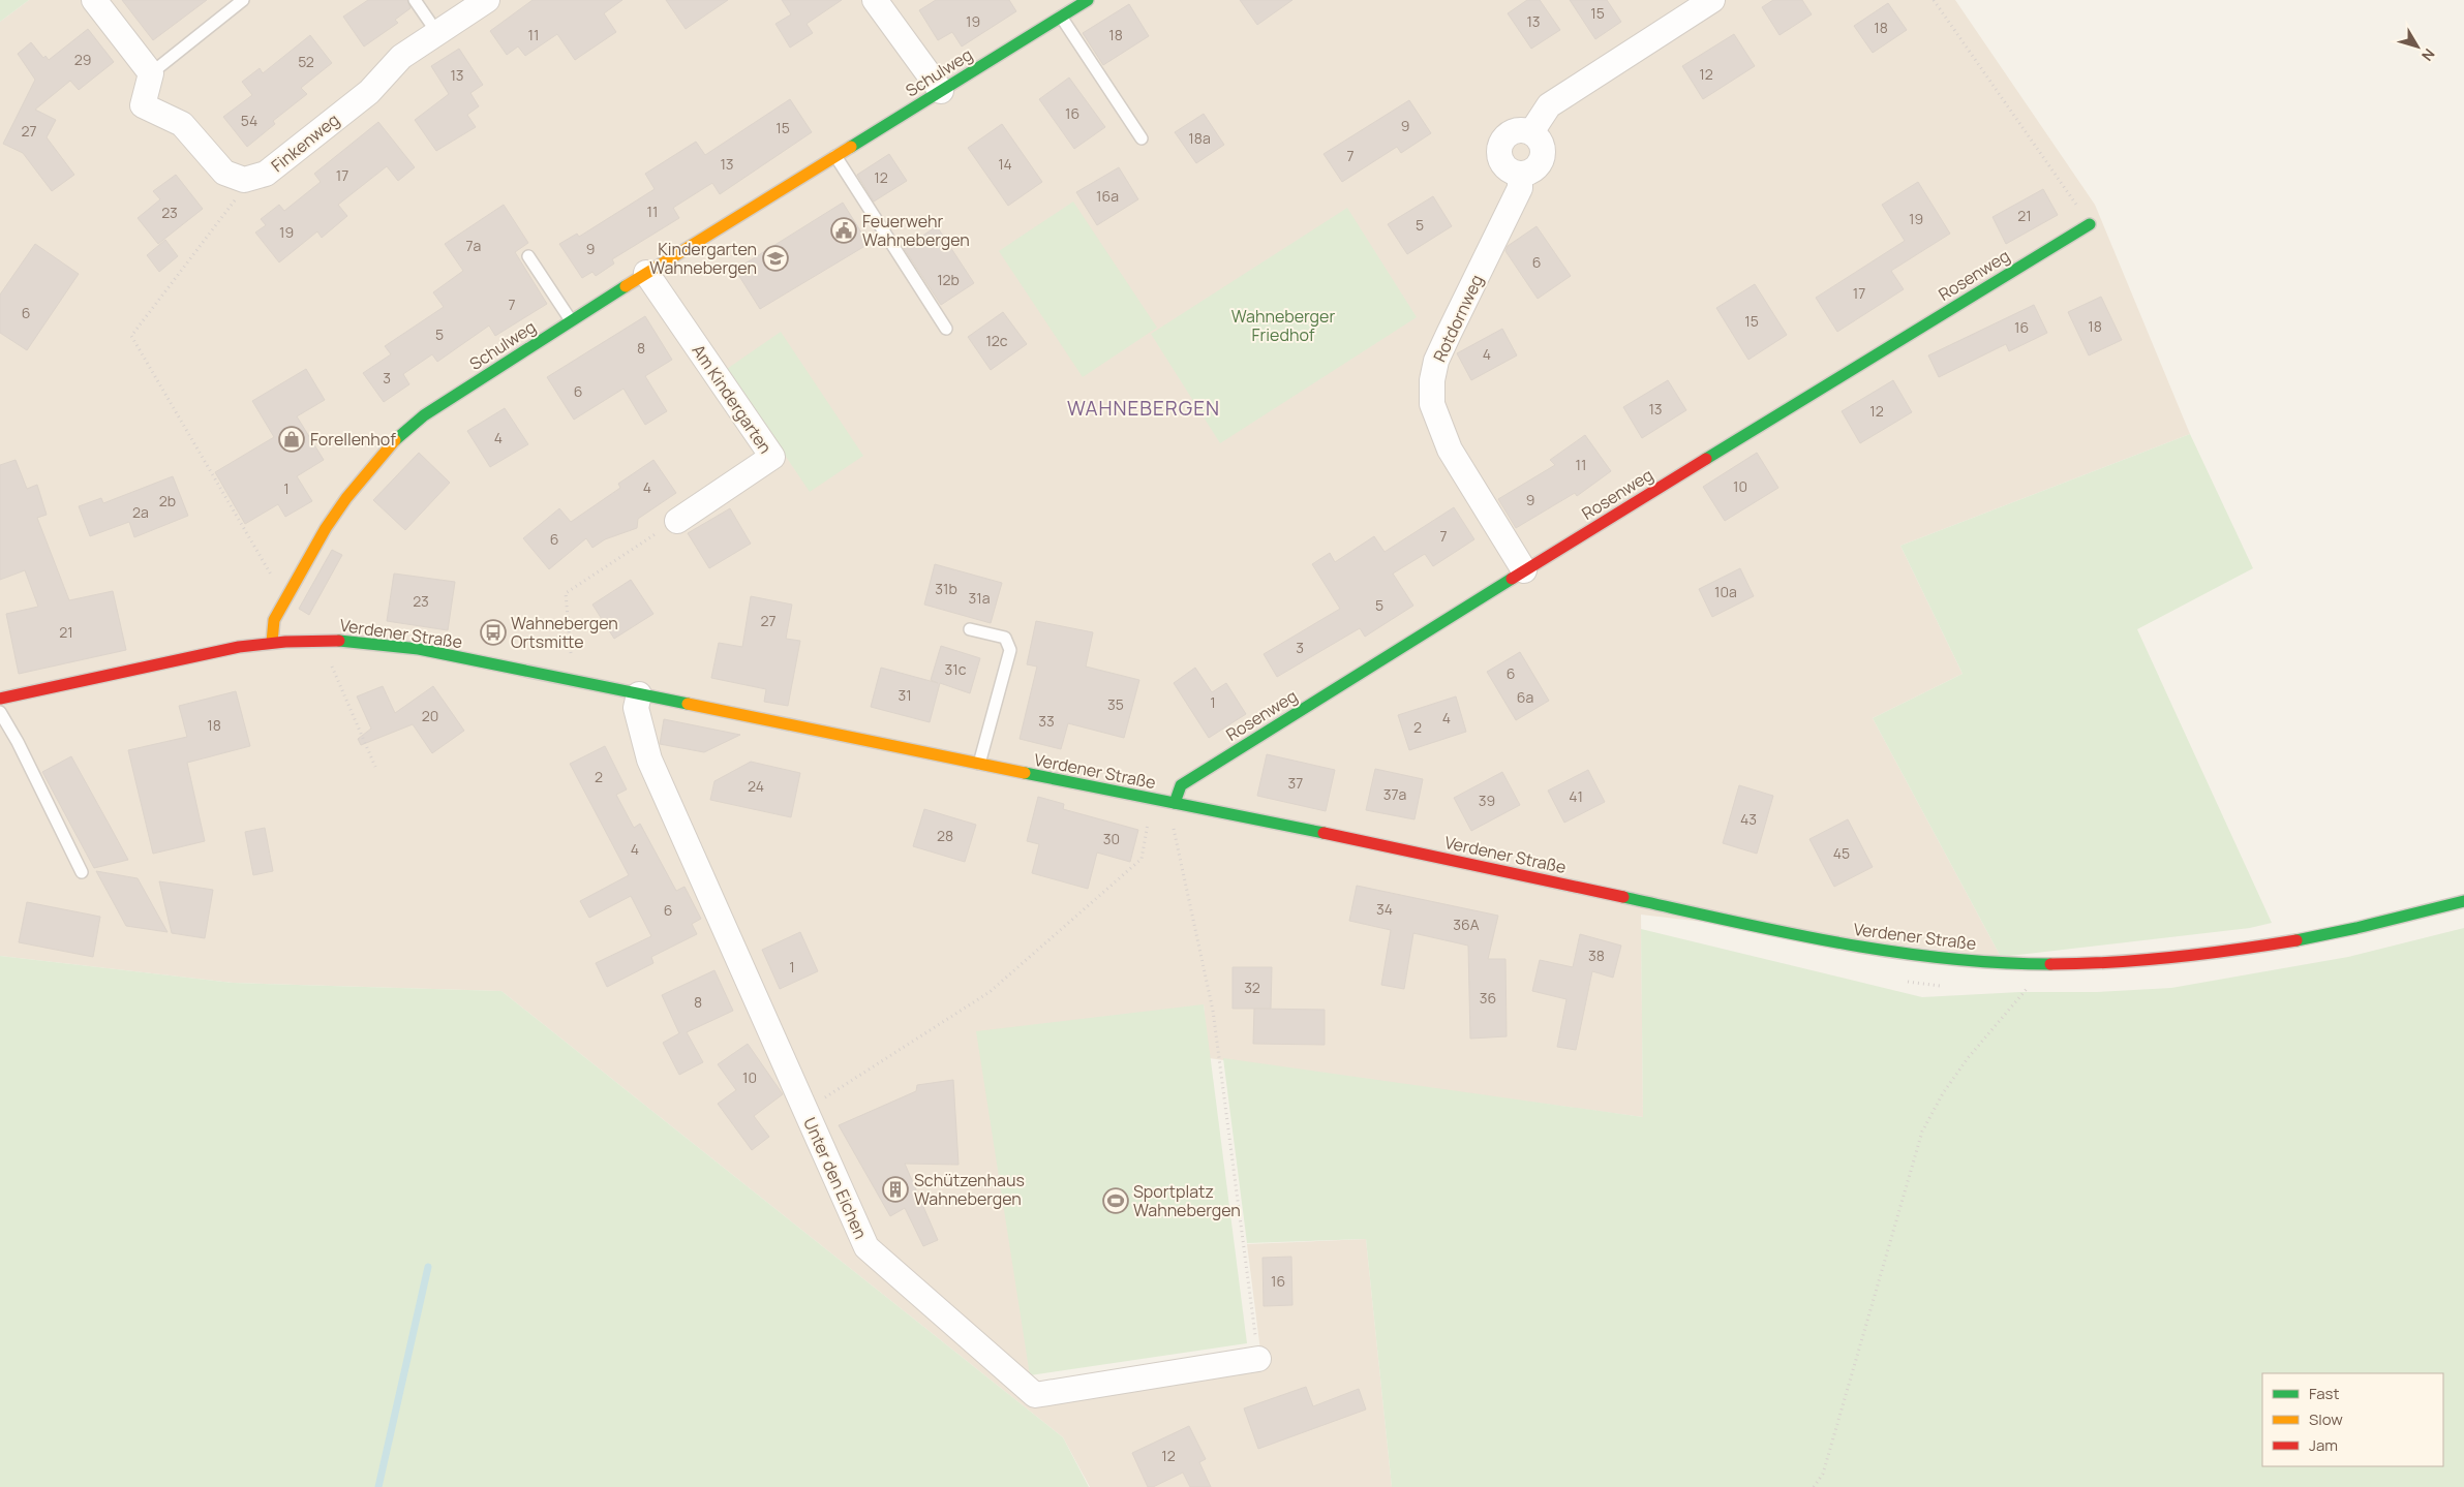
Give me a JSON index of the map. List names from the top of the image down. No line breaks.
{"streets":{"street":["Schulweg","Finkenweg","Rosenweg","Rotdornweg","Am Kindergarten","Verdener Straße","Unter den Eichen"]},"crossings":[["Schulweg","Am Kindergarten"],["Schulweg","Verdener Straße"],["Rosenweg","Rotdornweg"],["Rosenweg","Verdener Straße"],["Verdener Straße","Unter den Eichen"]],"districts":["WAHNEBERGEN"],"parks":["Wahneberger Friedhof"],"places":{"public building":["Feuerwehr Wahnebergen"],"school or university":["Kindergarten Wahnebergen"],"shop":["Forellenhof"],"bus stop":["Wahnebergen Ortsmitte"],"building":["Schützenhaus Wahnebergen"],"sports":["Sportplatz Wahnebergen"]},"house_numbers":["15","19","13","18","11","18","29","52","12","13","16","54","9","15","27","18a","7","13","14","17","12","16a","11","23","21","19","5","19","7a","9","6","12b","17","7","6","15","18","16","5","12c","8","4","3","6","13","12","4","11","10","4","1","9","2b","2a","7","6","31b","10a","31a","23","5","27","21","3","31c","6","31","6a","1","35","20","4","33","18","2","2","37","24","37a","41","39","43","28","30","4","45","34","6","36A","38","1","32","36","8","10","16","12"],"legend":["Fast","Slow","Jam"],"north":"bottom right"}
